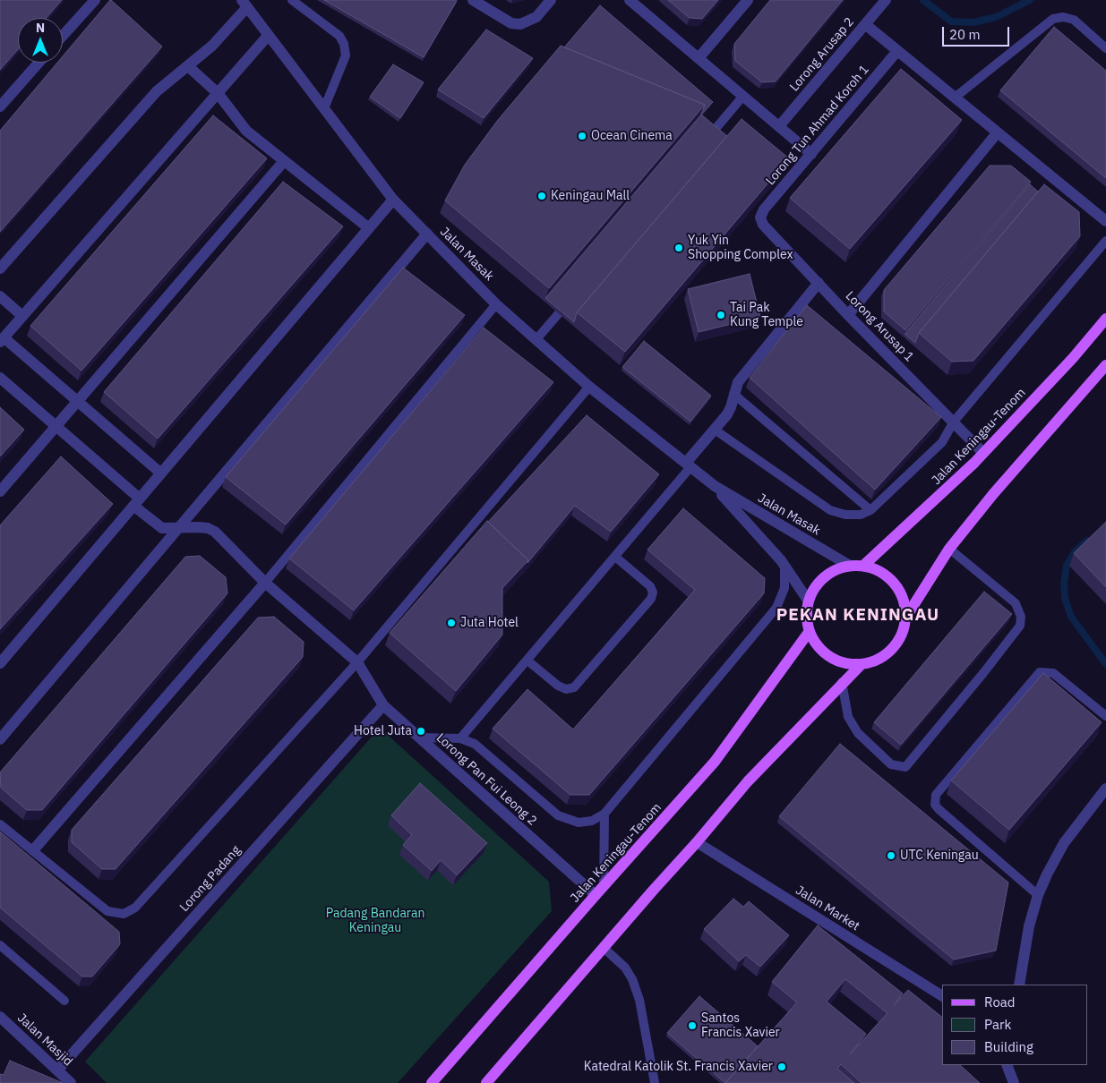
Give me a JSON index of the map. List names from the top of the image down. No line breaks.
{"streets":{"main road":["Jalan Keningau-Tenom"],"street":["Lorong Arusap 2","Lorong Tun Ahmad Koroh 1","Jalan Masak","Lorong Arusap 1","Lorong Pan Fui Leong 2","Lorong Padang","Jalan Market","Jalan Masjid"]},"crossings":[["Lorong Tun Ahmad Koroh 1","Lorong Arusap 1"],["Jalan Masak","Jalan Keningau-Tenom"],["Jalan Masak","Lorong Pan Fui Leong 2"],["Lorong Arusap 1","Jalan Keningau-Tenom"],["Jalan Keningau-Tenom","Lorong Pan Fui Leong 2"],["Lorong Padang","Jalan Masjid"]],"districts":["PEKAN KENINGAU"],"parks":["Padang Bandaran Keningau"],"places":["Ocean Cinema","Keningau Mall","Yuk Yin Shopping Complex","Tai Pak Kung Temple","Juta Hotel","Hotel Juta","UTC Keningau","Santos Francis Xavier","Katedral Katolik St. Francis Xavier"],"legend":["Road","Park","Building"],"scale_bar":"20 m","north":"top"}
